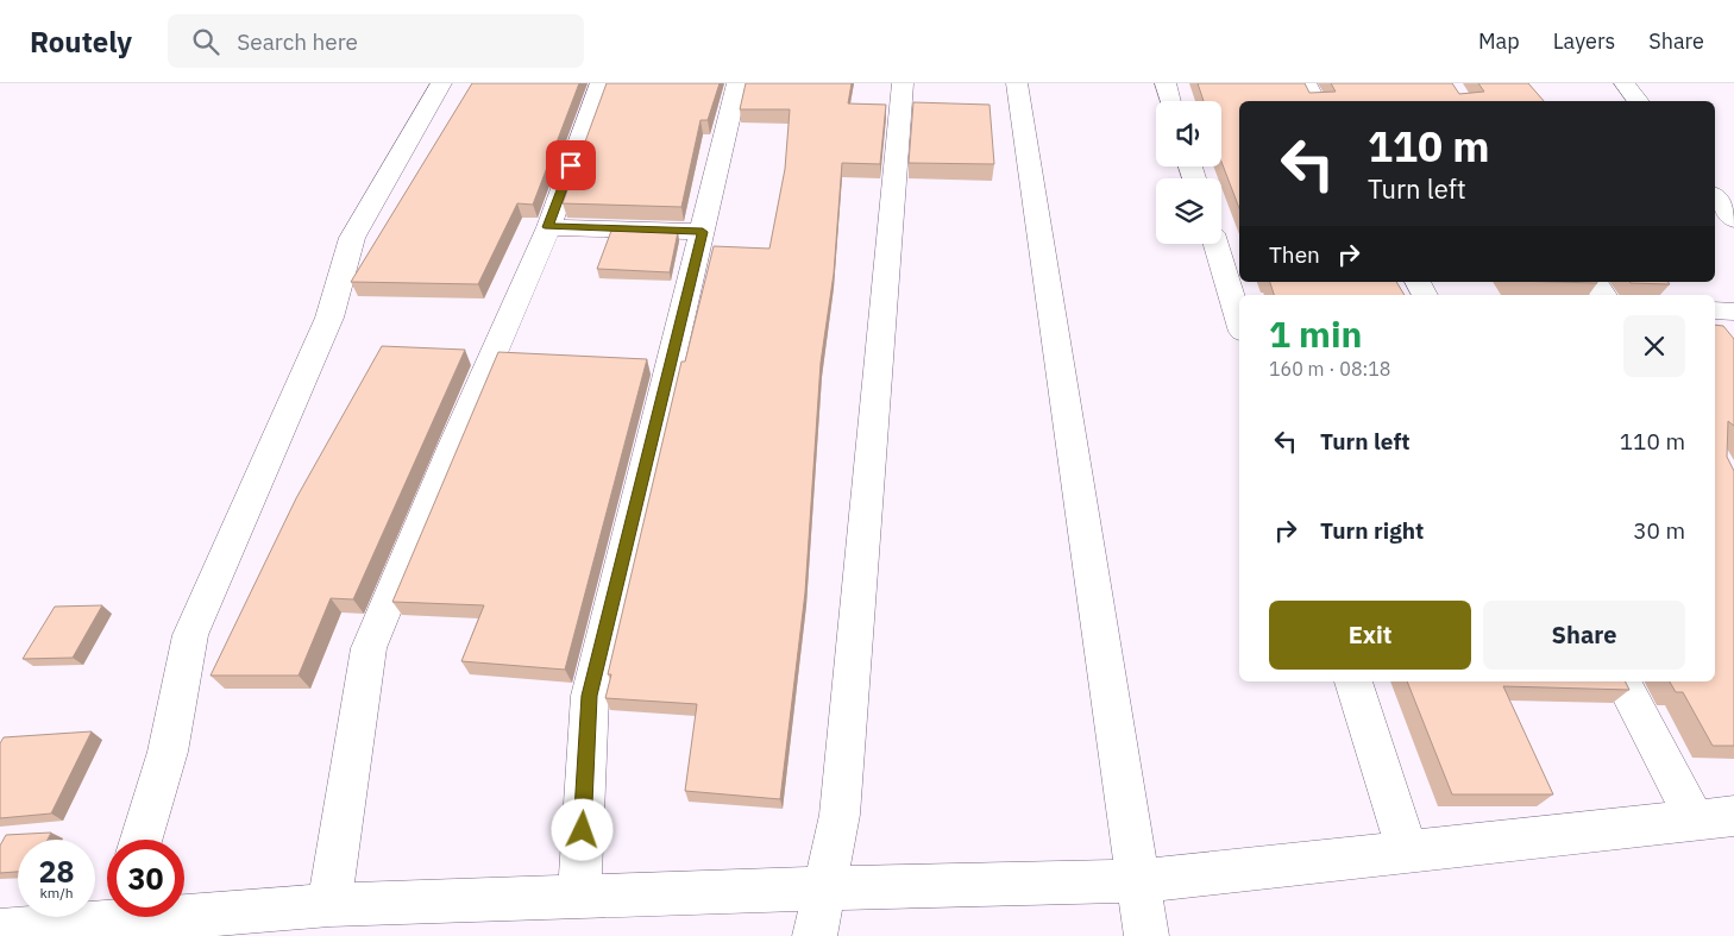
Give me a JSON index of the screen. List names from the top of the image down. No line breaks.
{"page":{"header":"Routely","search":"Search here","nav":["Map","Layers","Share"],"turn":["110 m","Turn left"],"then":"Then","heading":["1 min","160 m · 08:18"],"list":[{"name":"Turn left","value":"110 m"},{"name":"Turn right","value":"30 m"}],"buttons":["Exit","Share"],"speed":"28 km/h","limit":"30"}}
